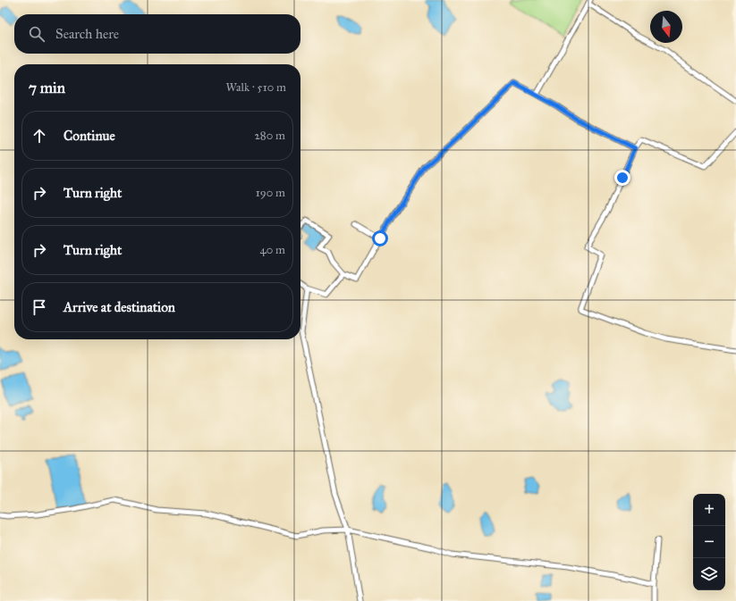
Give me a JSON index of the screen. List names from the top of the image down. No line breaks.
{"north":"bottom","page":{"search":"Search here","heading":["7 min","Walk · 510 m"],"list":[["Continue","280 m"],["Turn right","190 m"],["Turn right","40 m"],"Arrive at destination"],"map_buttons":["+","−"]}}
